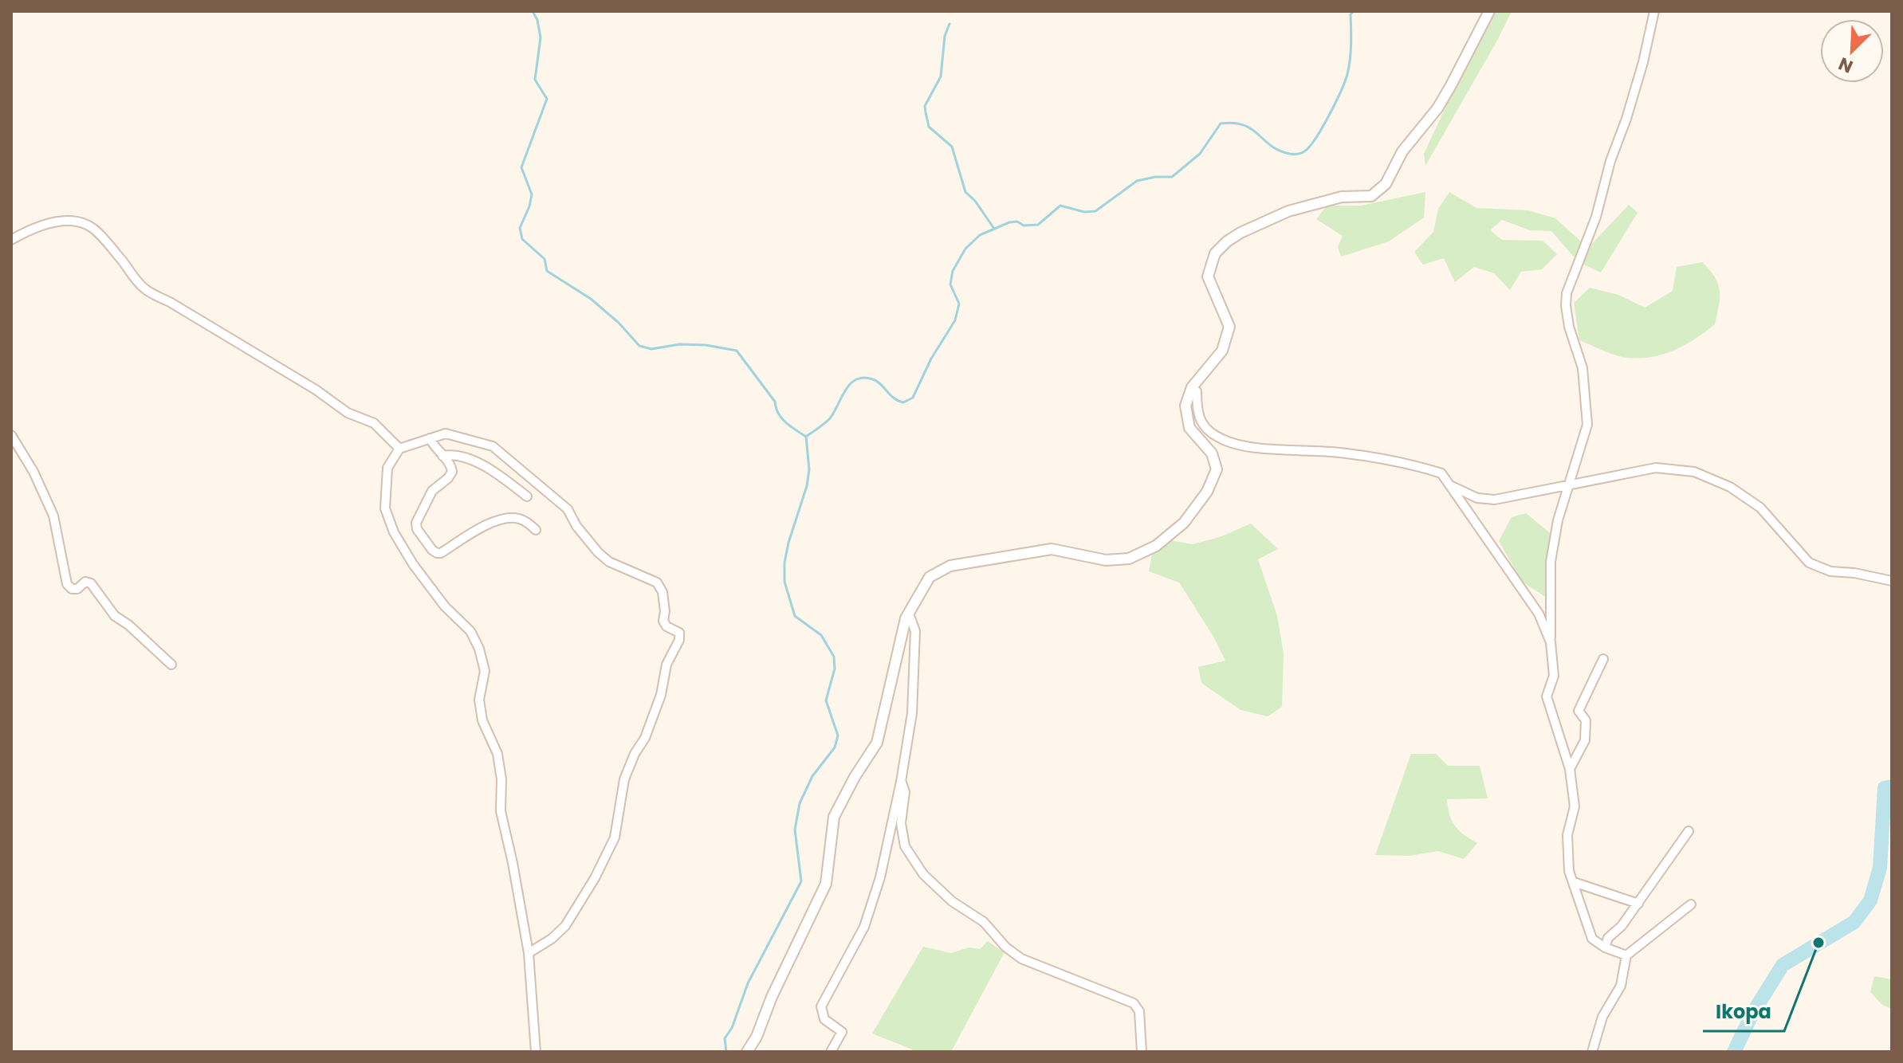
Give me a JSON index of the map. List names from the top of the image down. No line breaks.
{"places":["Ikopa"],"north":"bottom left"}
